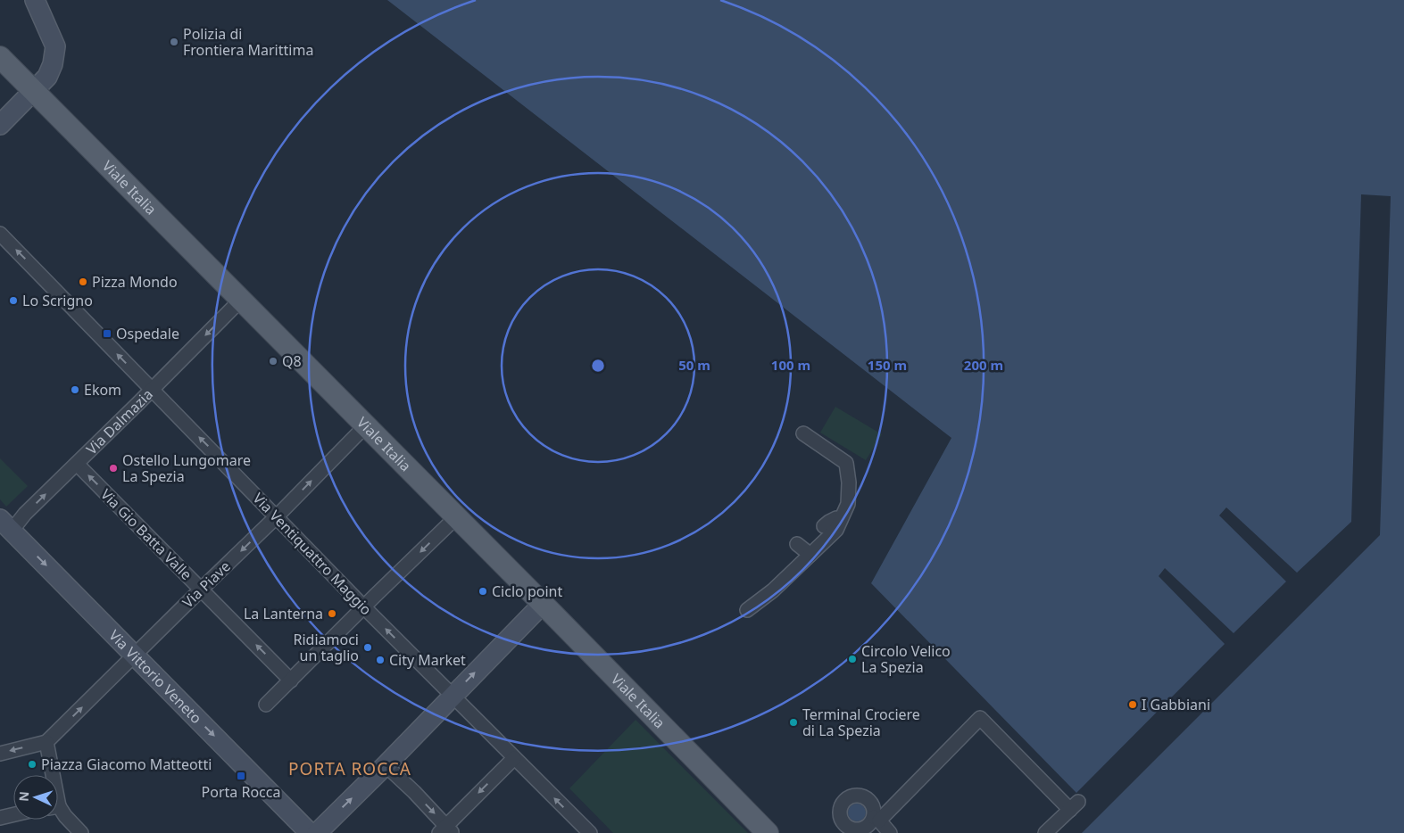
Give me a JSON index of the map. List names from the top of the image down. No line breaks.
{"streets":{"main road":["Viale Italia"],"street":["Via Dalmazia","Via Gio Batta Valle","Via Ventiquattro Maggio","Via Piave","Via Vittorio Veneto"]},"crossings":[["Viale Italia","Via Dalmazia"],["Viale Italia","Via Piave"],["Via Dalmazia","Via Gio Batta Valle"],["Via Dalmazia","Via Ventiquattro Maggio"],["Via Dalmazia","Via Vittorio Veneto"],["Via Gio Batta Valle","Via Piave"],["Via Ventiquattro Maggio","Via Piave"],["Via Piave","Via Vittorio Veneto"]],"one_way":["Via Gio Batta Valle","Via Ventiquattro Maggio","Via Vittorio Veneto"],"districts":["PORTA ROCCA"],"places":{"other":["Polizia di Frontiera Marittima","Pizza Mondo","Lo Scrigno","Q8","Ekom","Ostello Lungomare La Spezia","Ciclo point","La Lanterna","Ridiamoci un taglio","Circolo Velico La Spezia","City Market","I Gabbiani","Terminal Crociere di La Spezia","Piazza Giacomo Matteotti"],"transit":["Ospedale","Porta Rocca"]},"north":"left","rings":["50 m","100 m","150 m","200 m"]}
